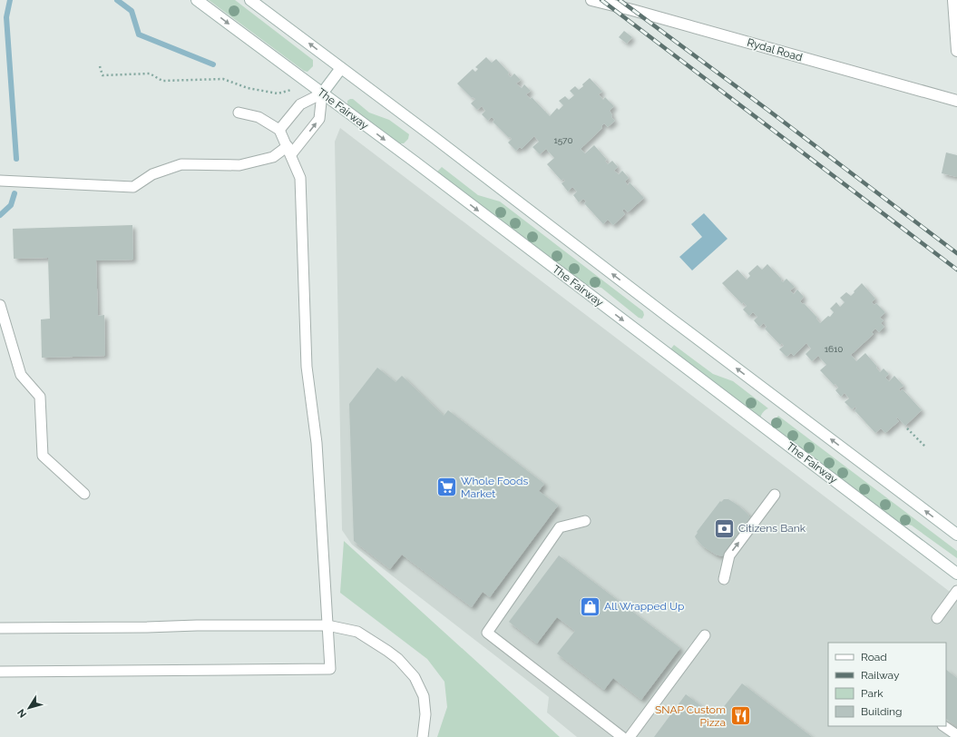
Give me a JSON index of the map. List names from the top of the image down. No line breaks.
{"streets":{"main road":["Rydal Road","The Fairway"]},"places":{"supermarket":["Whole Foods Market"],"bank":["Citizens Bank"],"shop":["All Wrapped Up"],"restaurant":["SNAP Custom Pizza"]},"house_numbers":["1570","1610"],"legend":["Road","Railway","Park","Building"],"north":"bottom left"}
